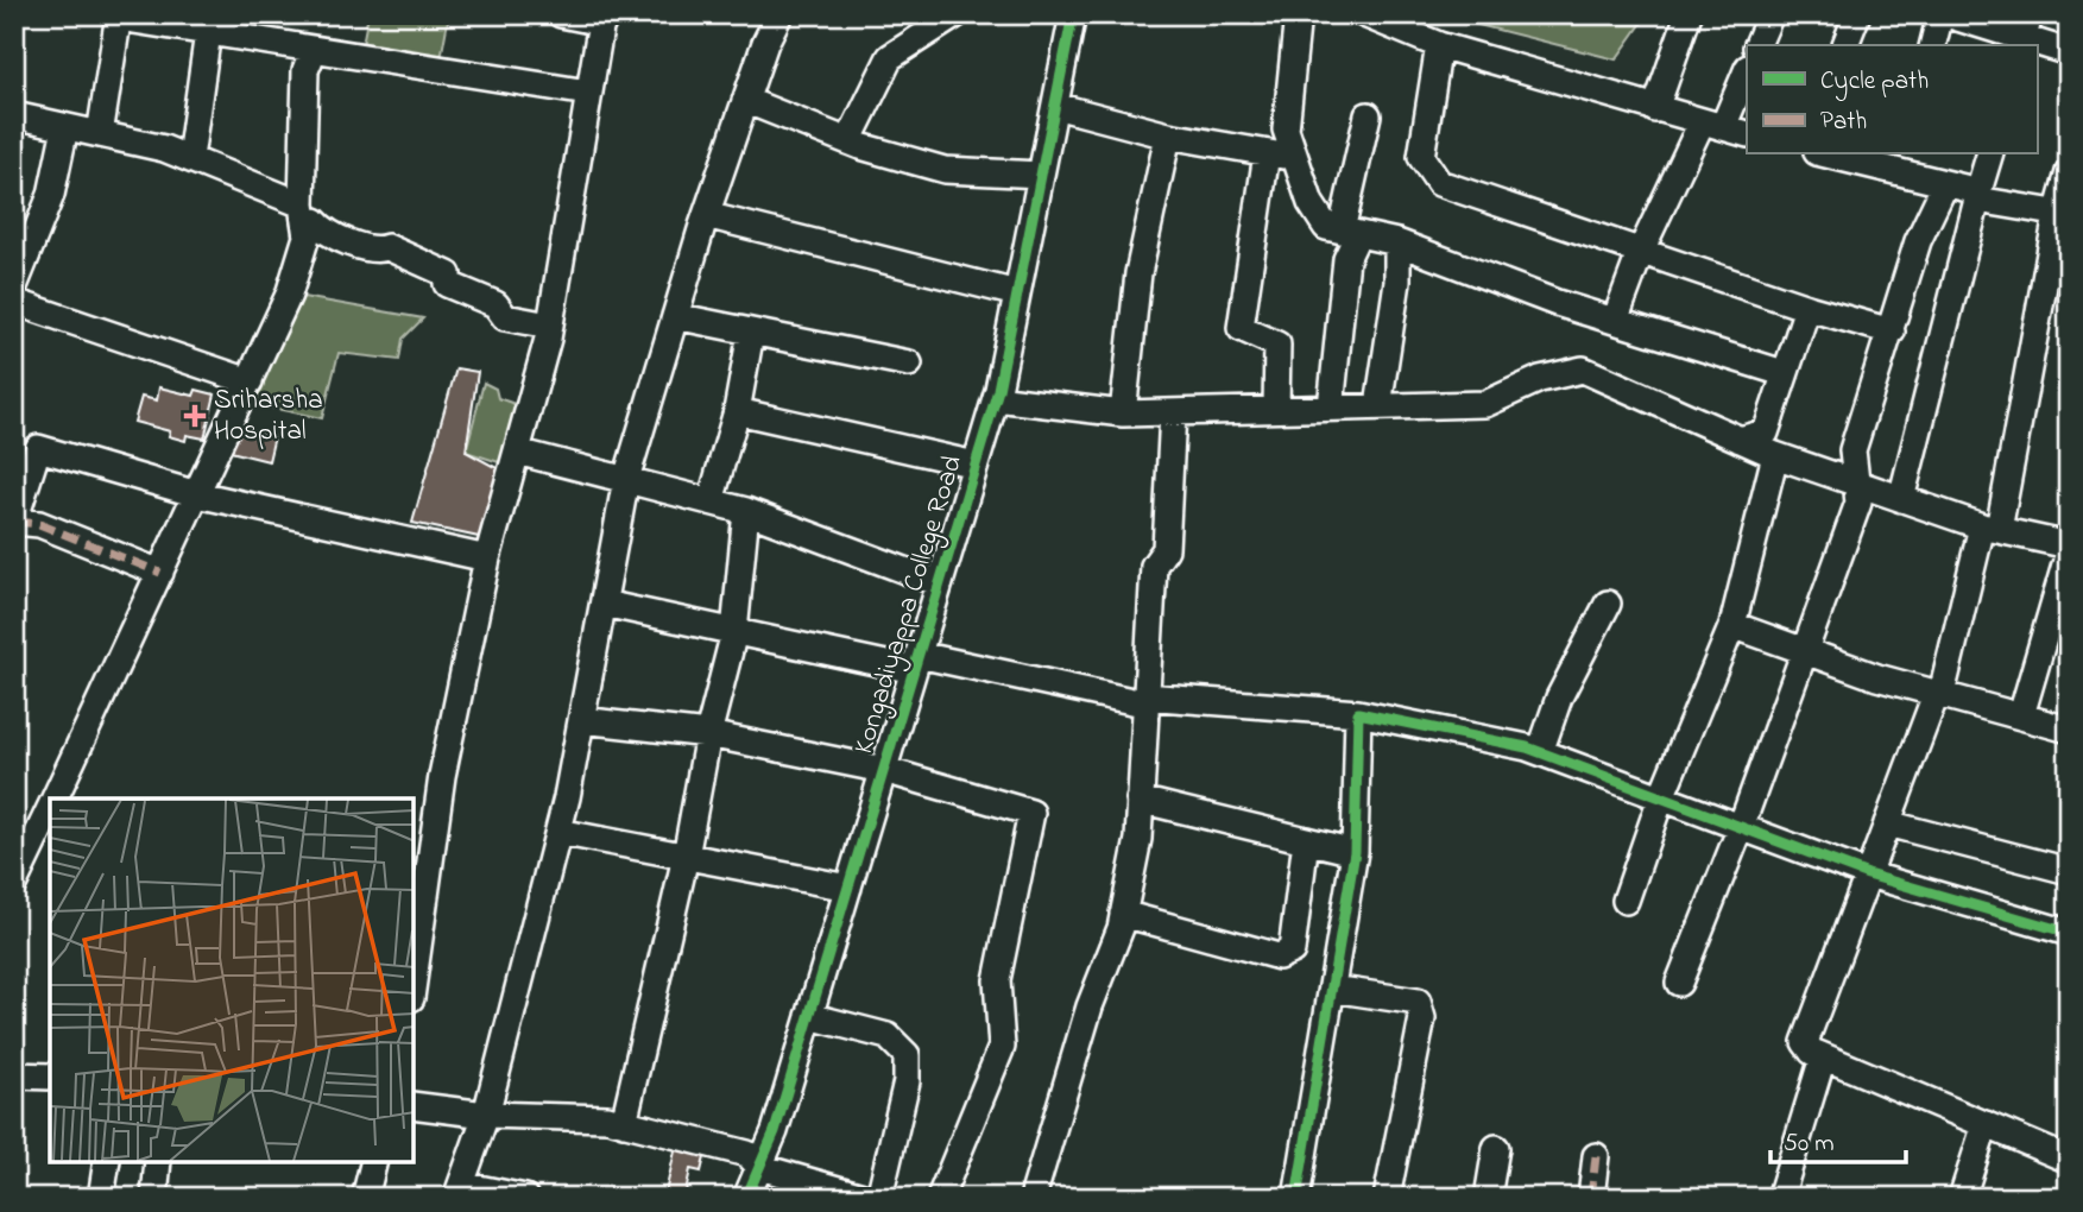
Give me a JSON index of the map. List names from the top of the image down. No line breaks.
{"streets":{"street":["Kongadiyappa College Road"]},"places":{"health":["Sriharsha Hospital"]},"legend":["Cycle path","Path"],"scale_bar":"50 m"}
